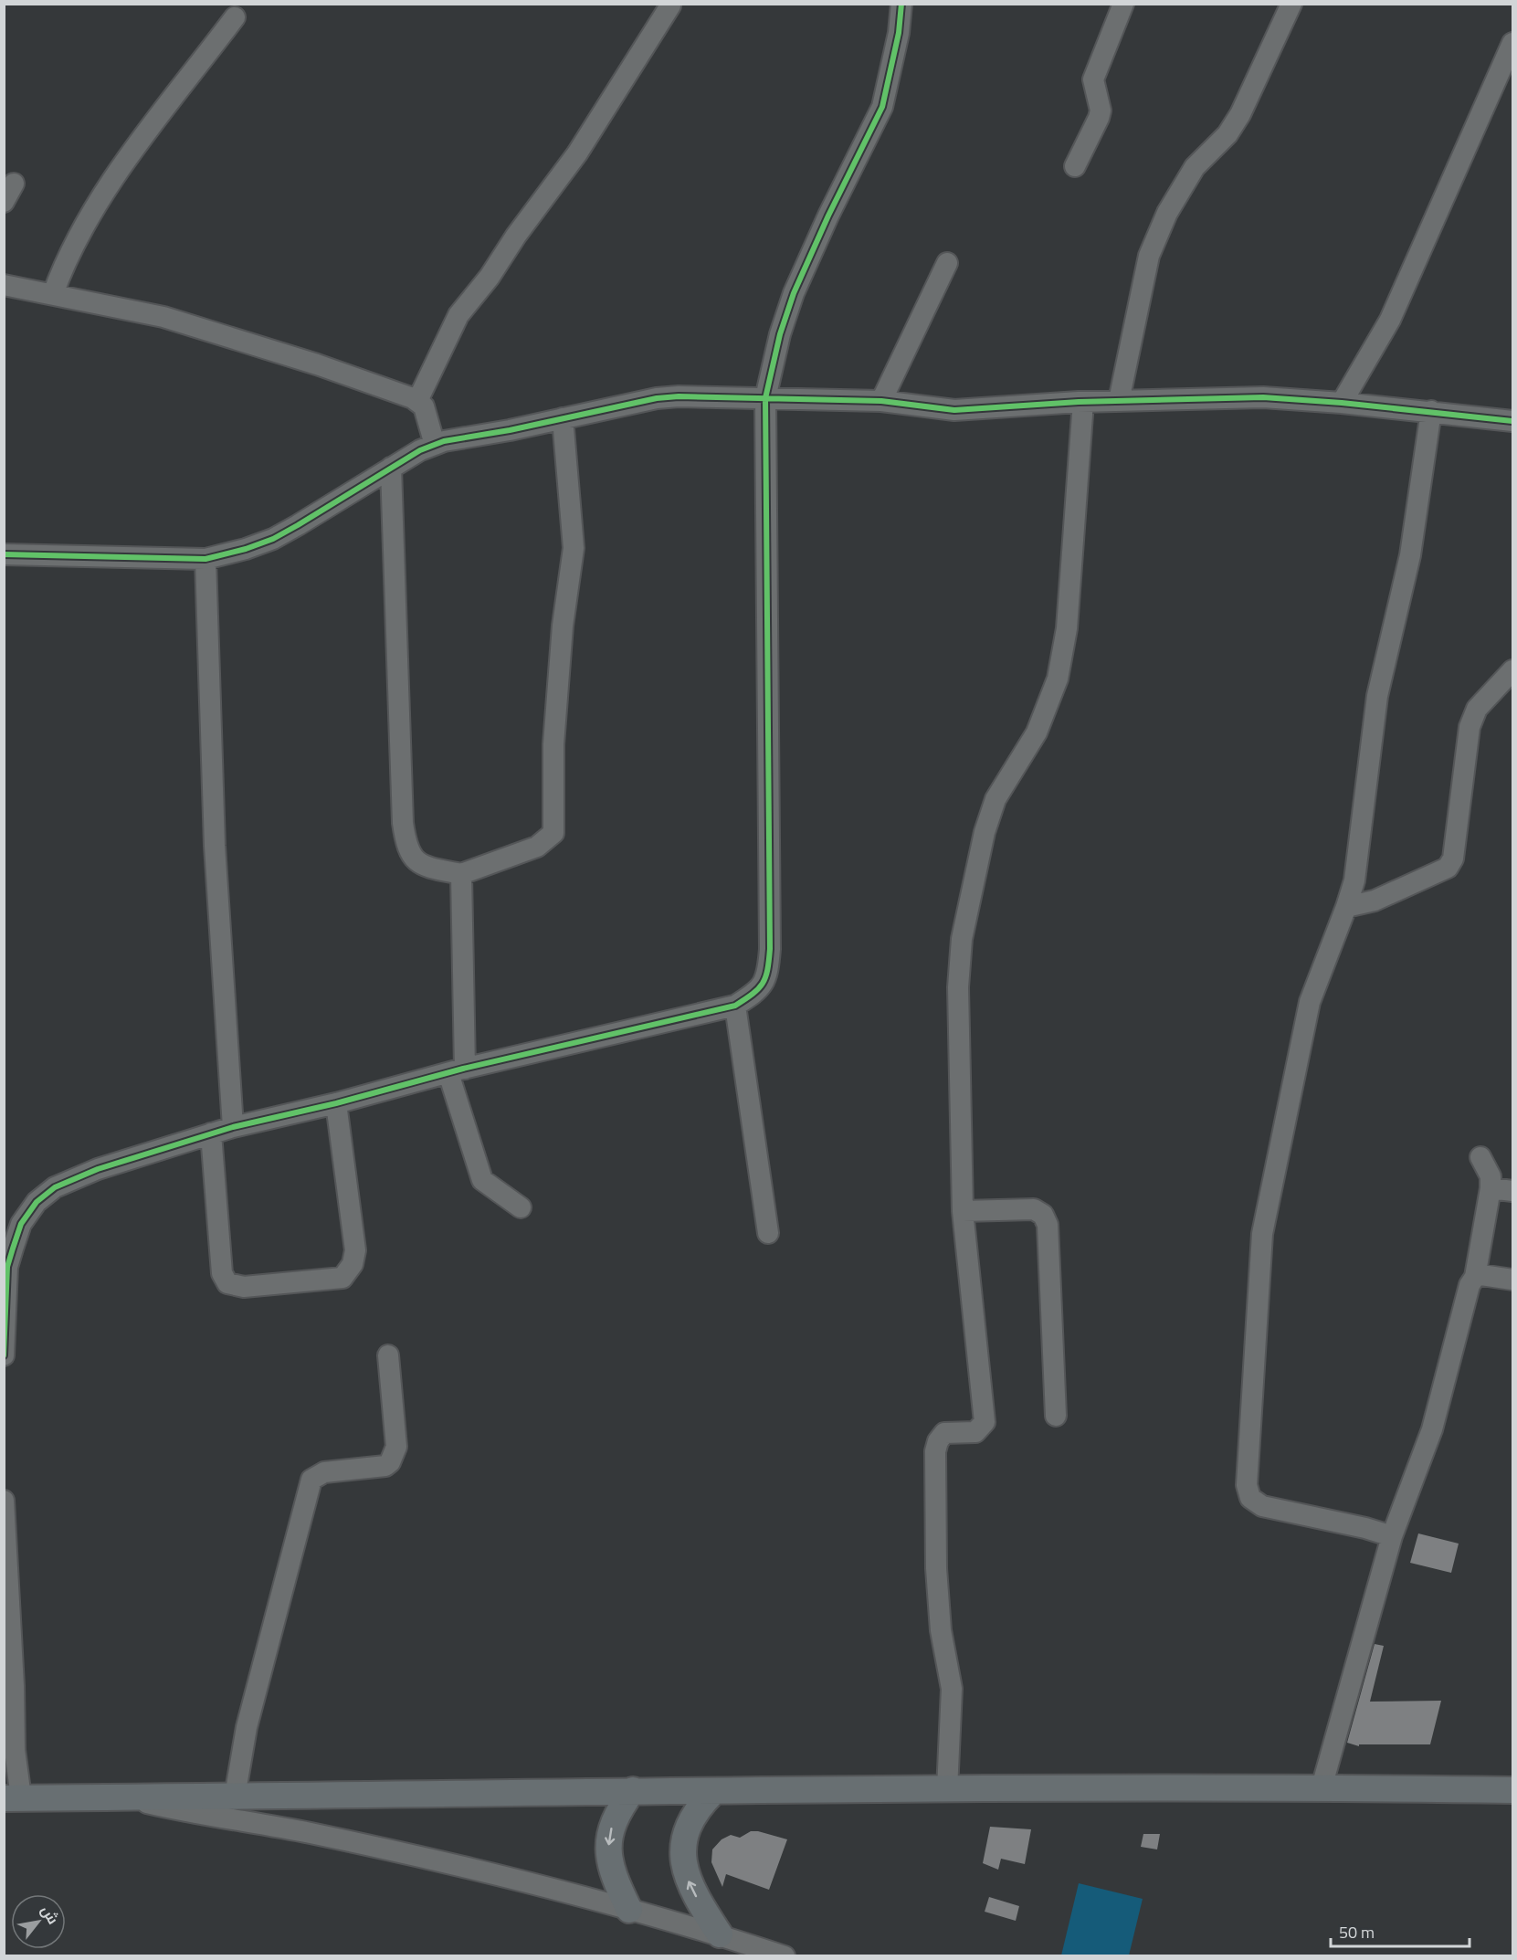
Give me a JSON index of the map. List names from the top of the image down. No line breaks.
{"scale_bar":"50 m","north":"top right"}
